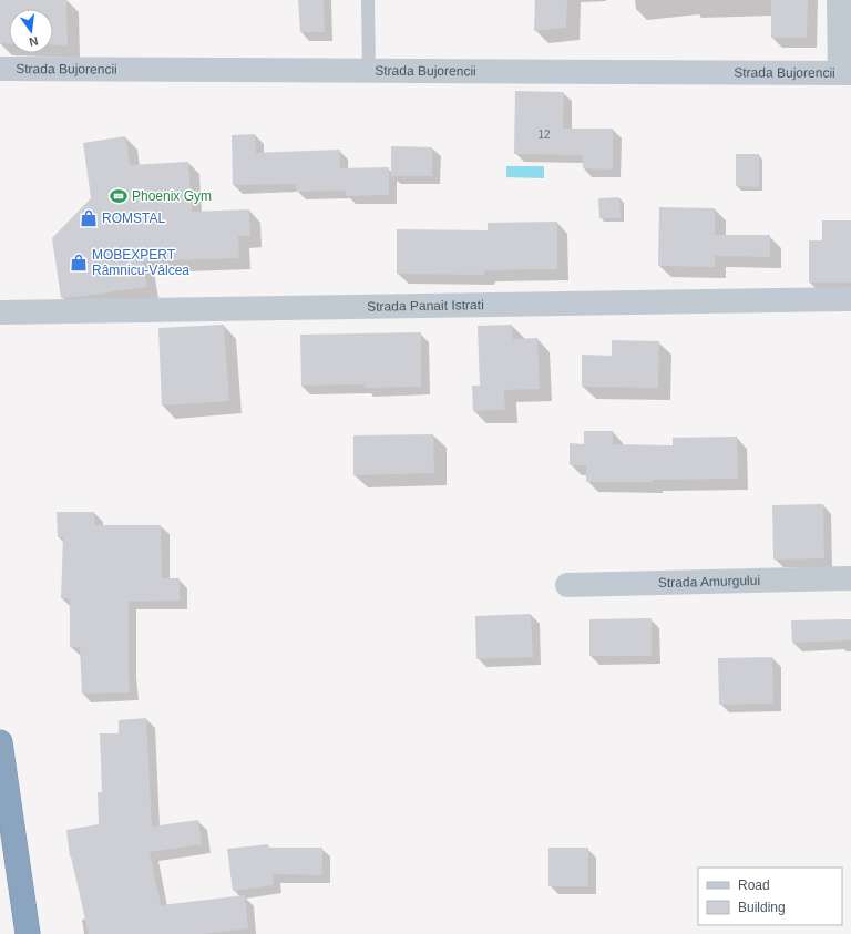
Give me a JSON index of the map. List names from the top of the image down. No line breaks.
{"streets":{"street":["Strada Bujorencii","Strada Panait Istrati","Strada Amurgului"]},"places":{"sports":["Phoenix Gym"],"shop":["ROMSTAL","MOBEXPERT Râmnicu-Vâlcea"]},"house_numbers":["12"],"legend":["Road","Building"],"north":"bottom"}
